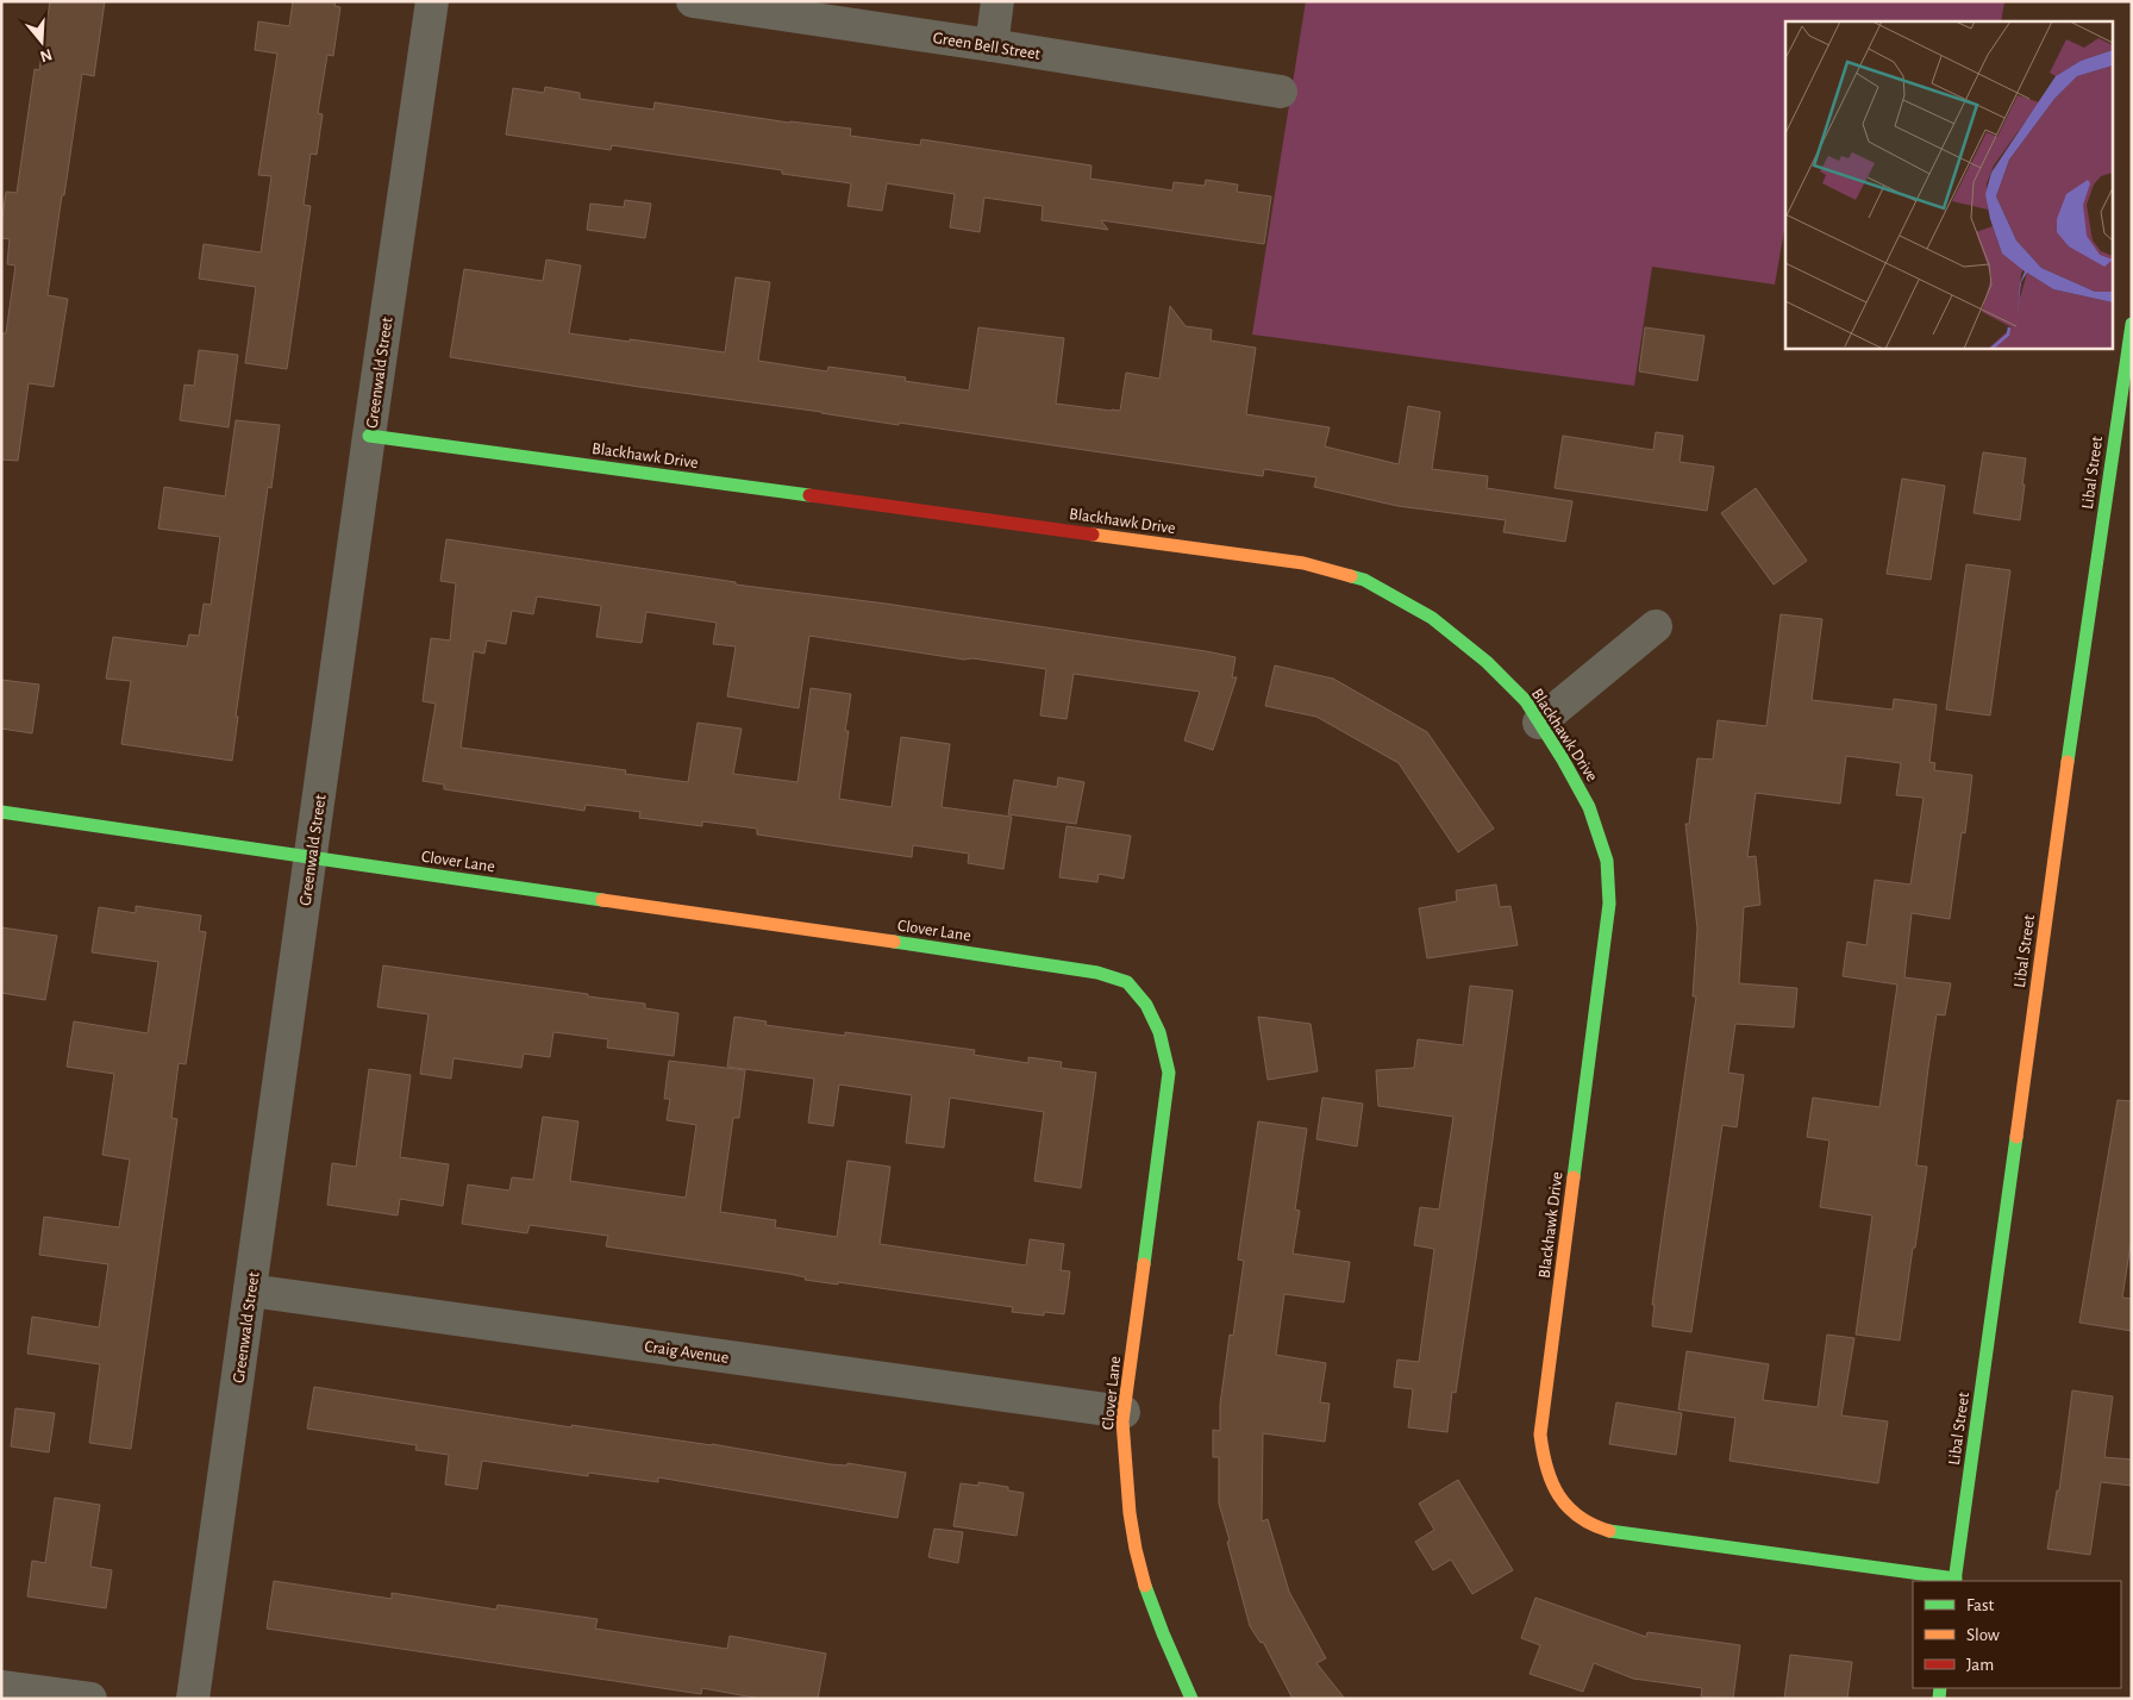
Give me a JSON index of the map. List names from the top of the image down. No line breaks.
{"streets":{"street":["Green Bell Street","Greenwald Street","Blackhawk Drive","Libal Street","Clover Lane","Craig Avenue"]},"crossings":[["Greenwald Street","Blackhawk Drive"],["Greenwald Street","Clover Lane"],["Greenwald Street","Craig Avenue"],["Blackhawk Drive","Libal Street"],["Clover Lane","Craig Avenue"]],"legend":["Fast","Slow","Jam"],"north":"bottom"}
